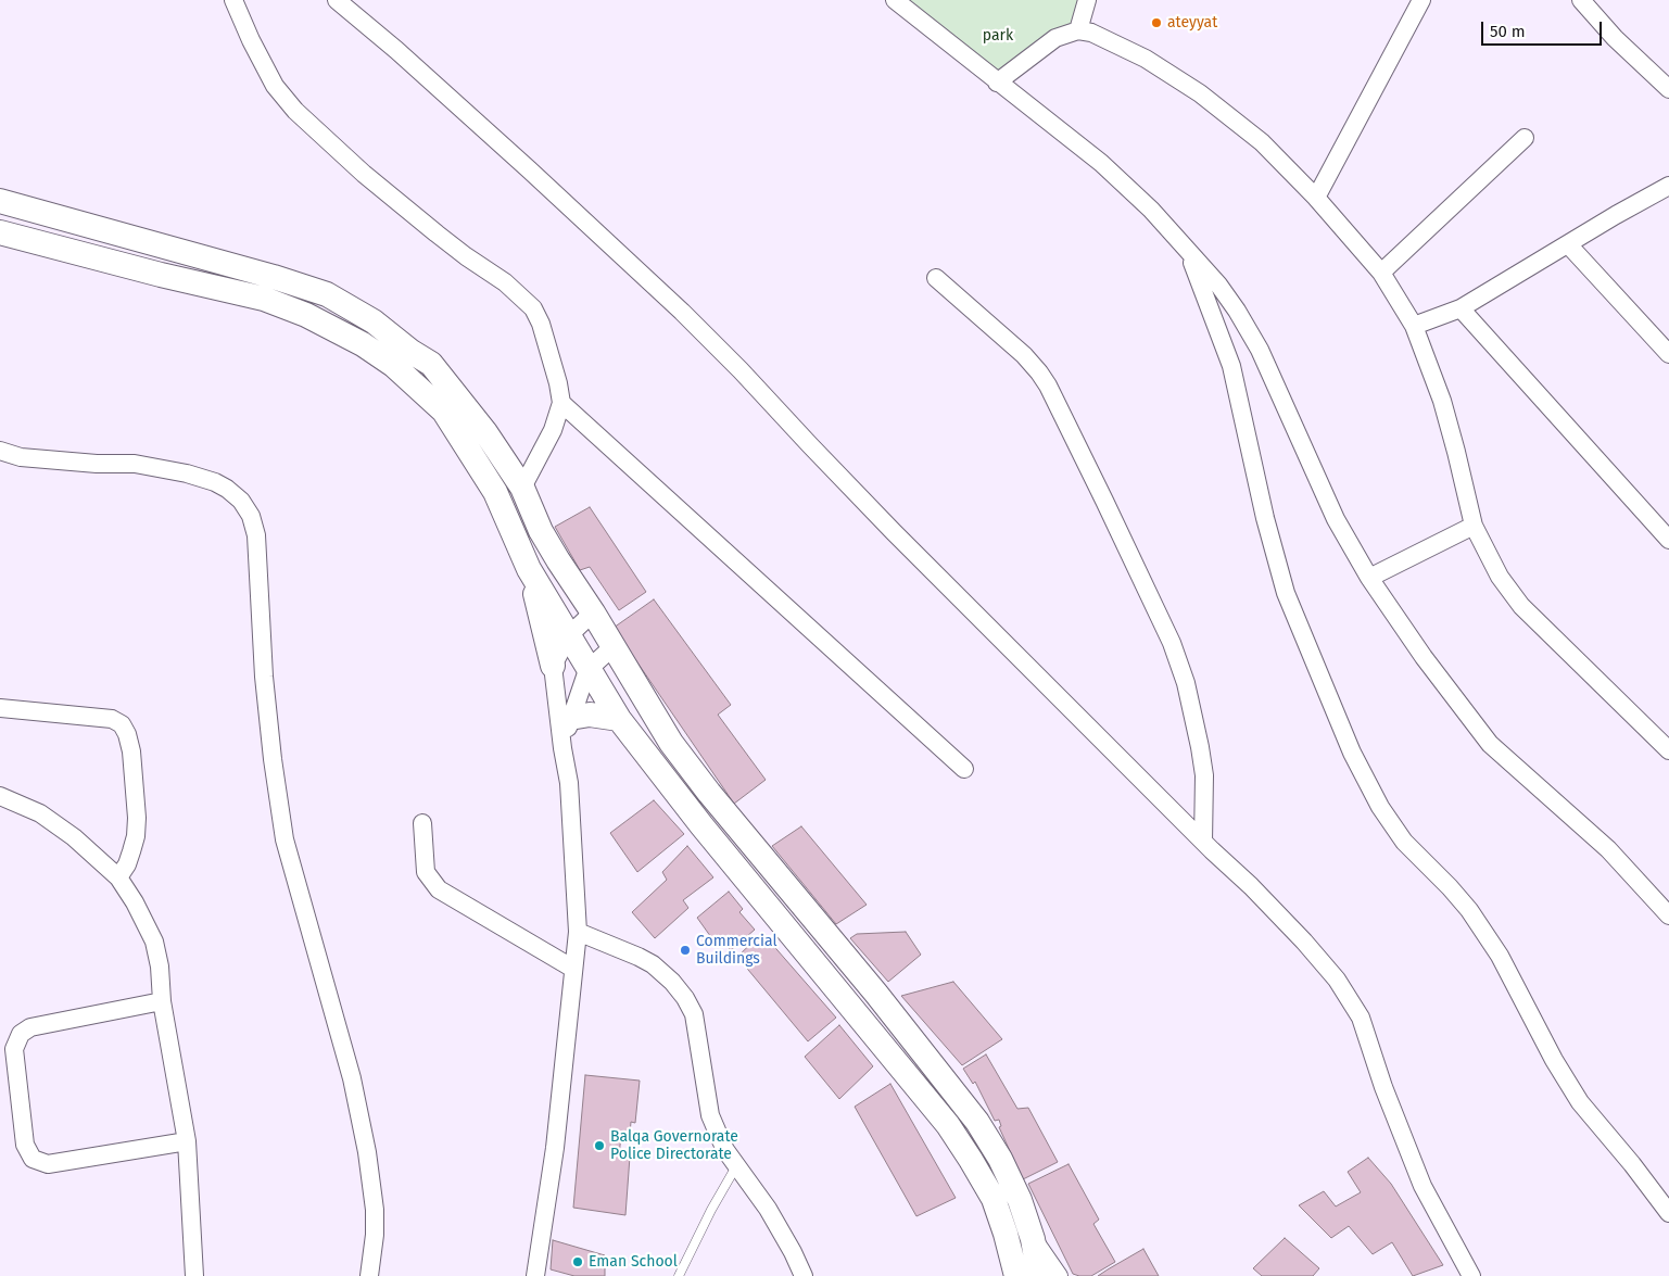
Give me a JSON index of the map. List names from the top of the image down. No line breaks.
{"parks":["park"],"places":["ateyyat","Commercial Buildings","Balqa Governorate Police Directorate","Eman School"],"scale_bar":"50 m"}
